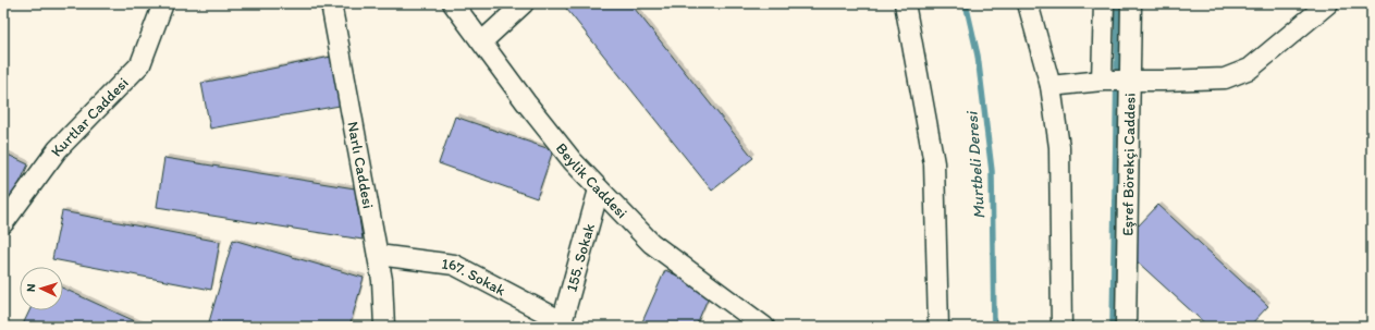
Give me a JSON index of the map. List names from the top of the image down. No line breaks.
{"streets":{"street":["Kurtlar Caddesi","Narlı Caddesi","Eşref Börekçi Caddesi","Beylik Caddesi","155. Sokak","167. Sokak"]},"crossings":[["Narlı Caddesi","167. Sokak"],["Beylik Caddesi","155. Sokak"],["155. Sokak","167. Sokak"]],"water":["Murtbeli Deresi"],"north":"left"}
